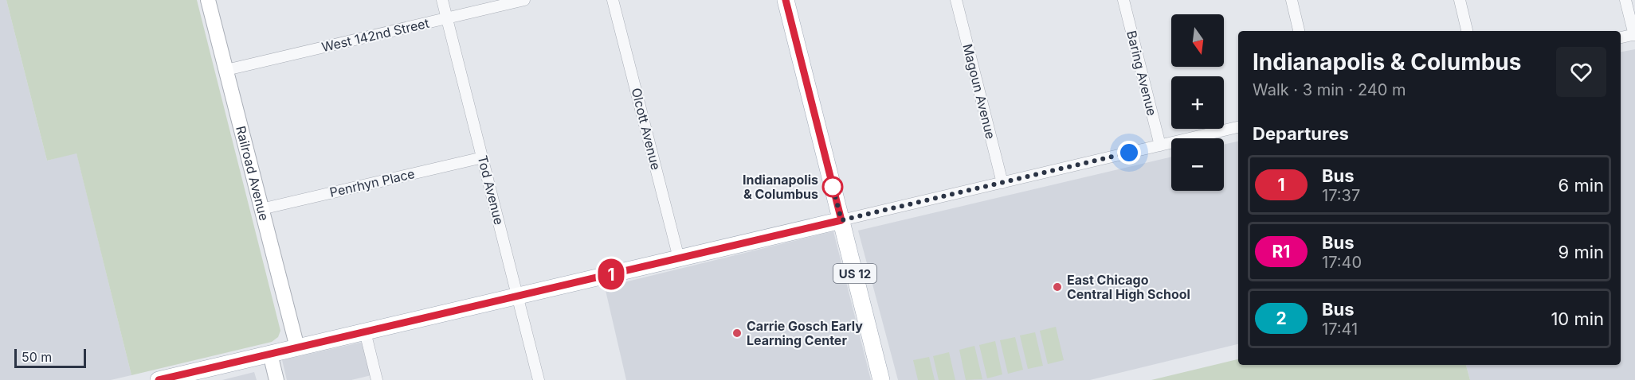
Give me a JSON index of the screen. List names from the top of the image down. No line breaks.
{"streets":{"main road":["US 12"],"street":["West 142nd Street","Baring Avenue","Magoun Avenue","Olcott Avenue","Railroad Avenue","Penrhyn Place","Tod Avenue"]},"crossings":[["West 142nd Street","Railroad Avenue"],["West 142nd Street","Tod Avenue"],["Railroad Avenue","Penrhyn Place"],["Penrhyn Place","Tod Avenue"]],"places":["Indianapolis & Columbus","East Chicago Central High School","Carrie Gosch Early Learning Center"],"lines":["bus line 1"],"scale_bar":"50 m","north":"bottom","page":{"on_map":"1","map_buttons":["+","−"],"heading":[["Indianapolis & Columbus","Walk · 3 min · 240 m"],"Departures"],"list":[{"mark":"1","name":"Bus","note":"17:37","value":"6 min"},{"mark":"R1","name":"Bus","note":"17:40","value":"9 min"},{"mark":"2","name":"Bus","note":"17:41","value":"10 min"}],"scale":"50 m"}}
